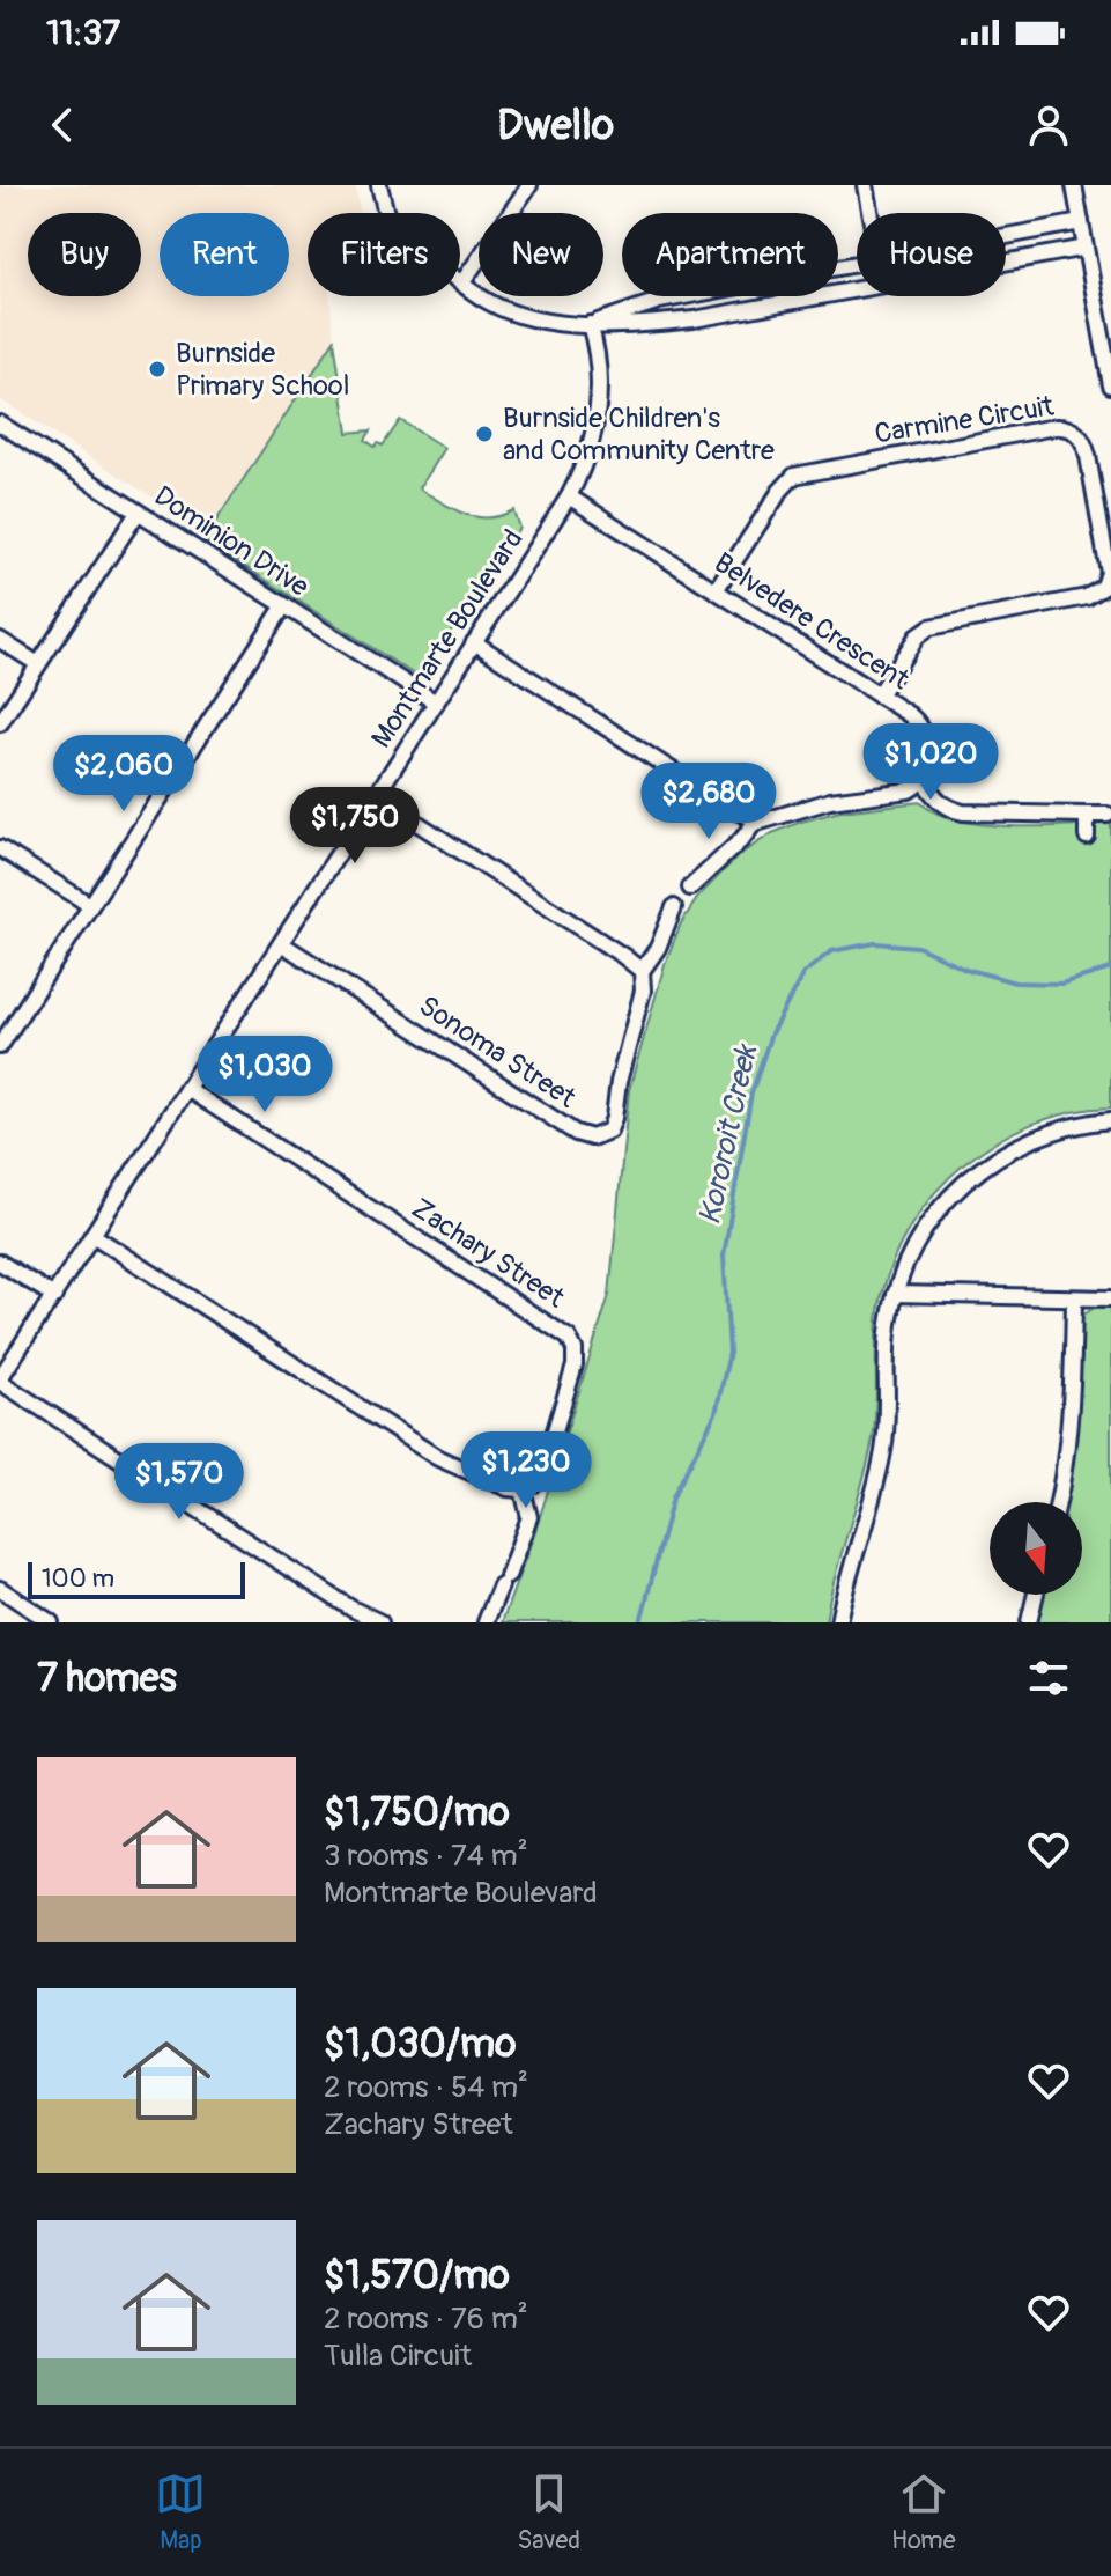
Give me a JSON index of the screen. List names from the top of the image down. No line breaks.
{"streets":{"street":["Carmine Circuit","Dominion Drive","Belvedere Crescent","Montmarte Boulevard","Sonoma Street","Zachary Street"]},"crossings":[["Carmine Circuit","Belvedere Crescent"],["Dominion Drive","Montmarte Boulevard"],["Belvedere Crescent","Montmarte Boulevard"],["Montmarte Boulevard","Sonoma Street"],["Montmarte Boulevard","Zachary Street"]],"water":["Kororoit Creek"],"places":["Burnside Primary School","Burnside Children's and Community Centre"],"scale_bar":"100 m","north":"bottom","page":{"status":"11:37","header":"Dwello","chip":["Buy","Rent","Filters","New","Apartment","House"],"price":["$1,020","$2,060","$2,680","$1,750","$1,030","$1,230","$1,570"],"scale":"100 m","heading":"7 homes","list":[{"name":"$1,750/mo","note":"3 rooms · 74 m² · Montmarte Boulevard"},{"name":"$1,030/mo","note":"2 rooms · 54 m² · Zachary Street"},{"name":"$1,570/mo","note":"2 rooms · 76 m² · Tulla Circuit"}],"tabs":["Map","Saved","Home"]}}
